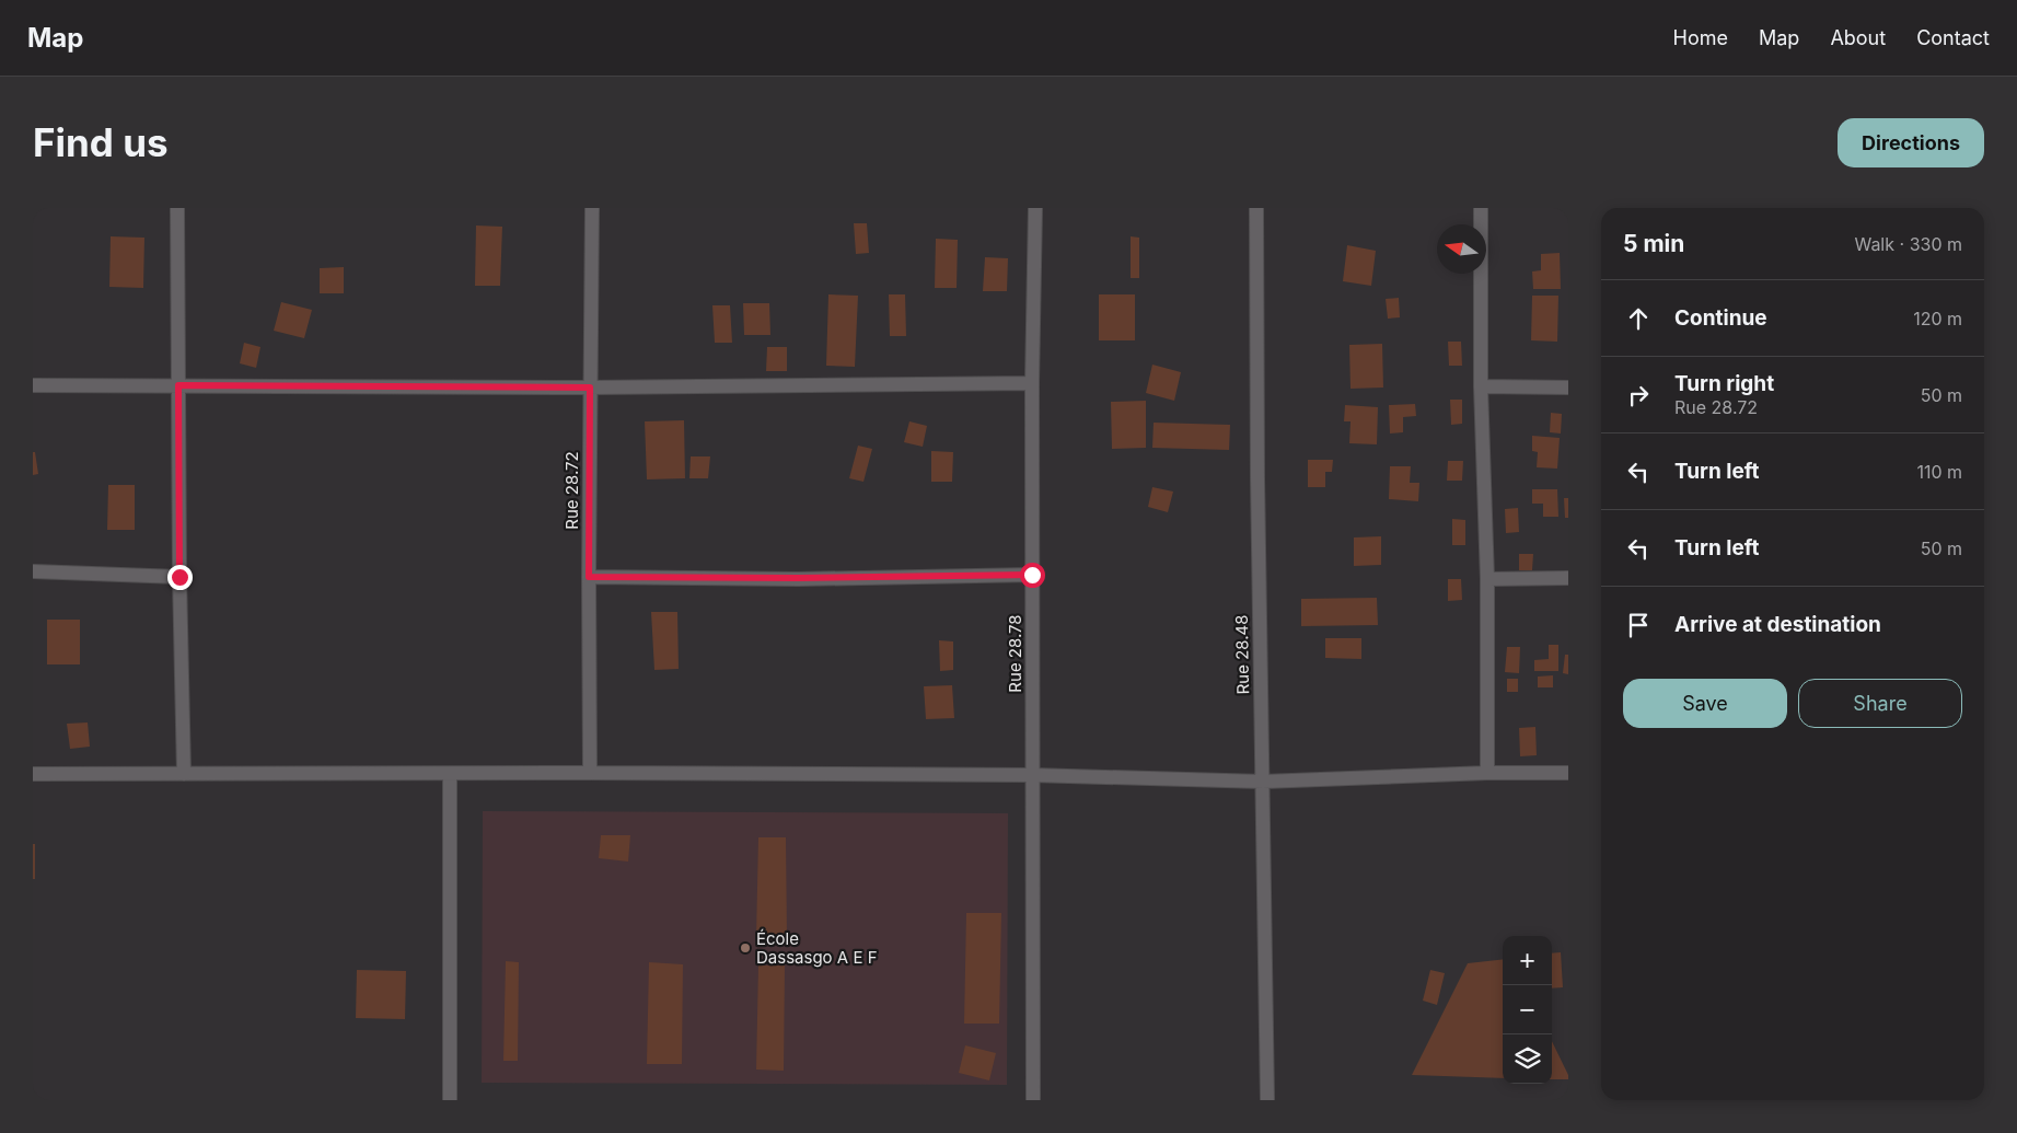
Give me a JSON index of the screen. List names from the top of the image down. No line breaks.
{"streets":{"street":["Rue 28.72","Rue 28.78","Rue 28.48"]},"places":["École Dassasgo A E F"],"north":"left","page":{"header":"Map","nav":["Home","Map","About","Contact"],"buttons":["Directions",["Save","Share"]],"title":"Find us","heading":["5 min","Walk · 330 m"],"list":[["Continue","120 m"],["Turn right","Rue 28.72","50 m"],["Turn left","110 m"],["Turn left","50 m"],"Arrive at destination"],"map_buttons":["+","−"]}}
